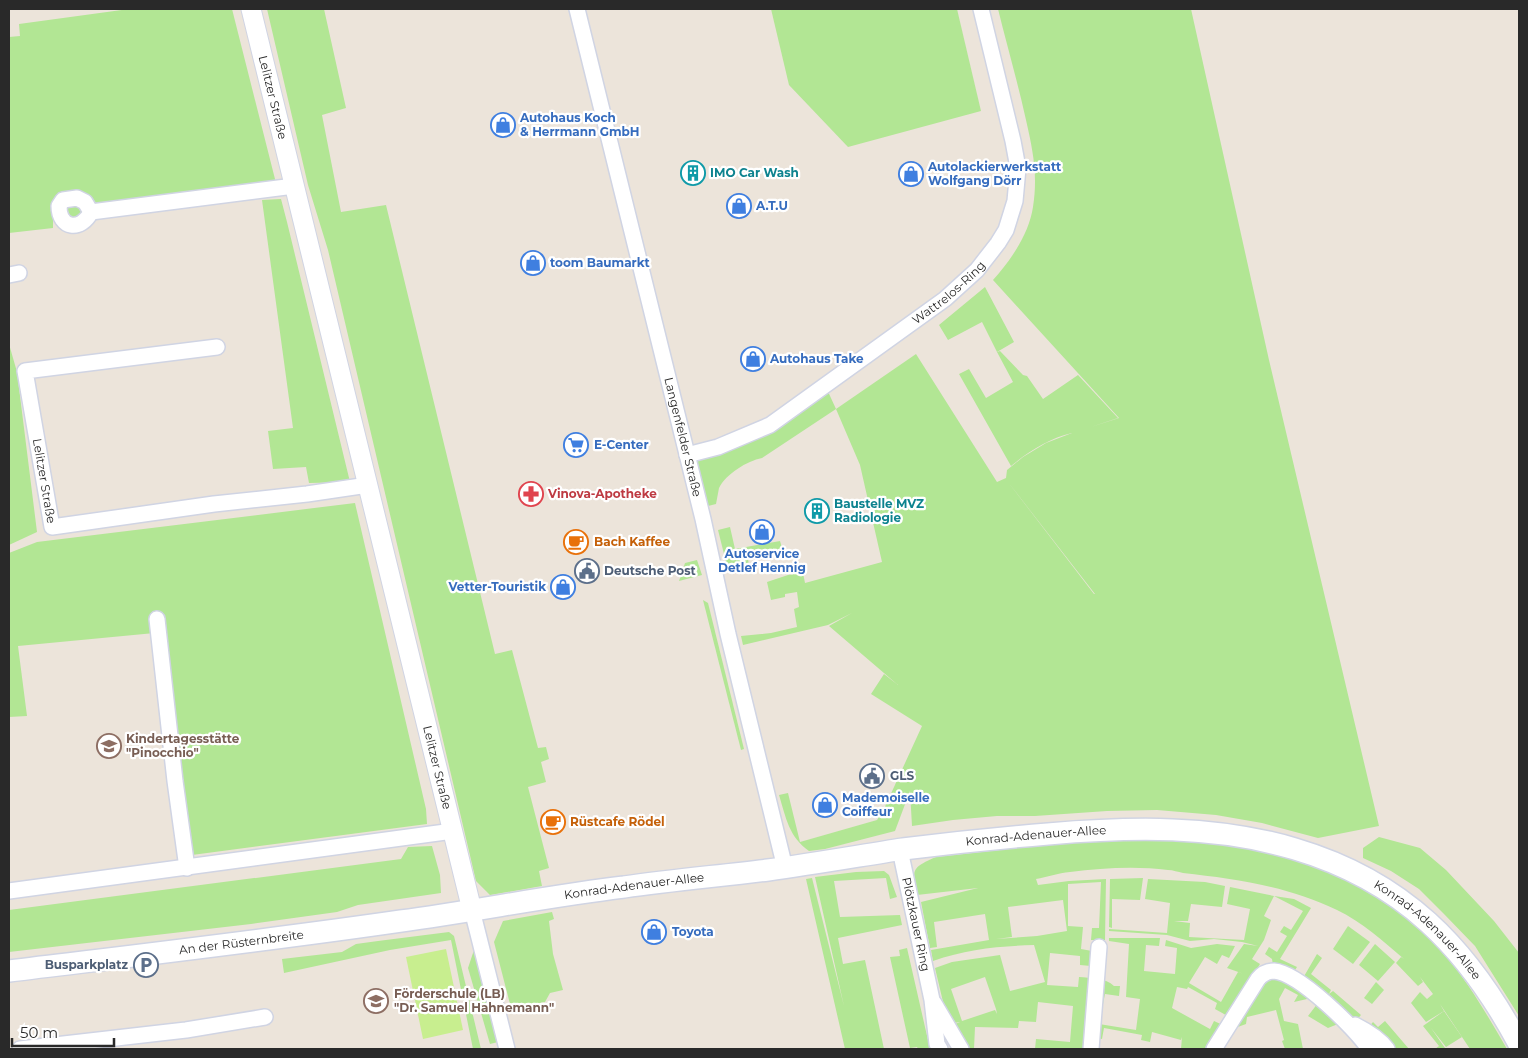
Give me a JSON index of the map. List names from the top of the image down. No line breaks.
{"streets":{"main road":["Konrad-Adenauer-Allee","An der Rüsternbreite"],"street":["Lelitzer Straße","Wattrelos-Ring","Langenfelder Straße","Plötzkauer Ring"]},"crossings":[["Lelitzer Straße","Konrad-Adenauer-Allee"],["Lelitzer Straße","An der Rüsternbreite"],["Wattrelos-Ring","Langenfelder Straße"],["Langenfelder Straße","Konrad-Adenauer-Allee"],["Konrad-Adenauer-Allee","Plötzkauer Ring"],["Konrad-Adenauer-Allee","An der Rüsternbreite"]],"places":{"shop":["Autohaus Koch & Herrmann GmbH","Autolackierwerkstatt Wolfgang Dörr","A.T.U","toom Baumarkt","Autohaus Take","Autoservice Detlef Hennig","Vetter-Touristik","Mademoiselle Coiffeur","Toyota"],"building":["IMO Car Wash","Baustelle MVZ Radiologie"],"supermarket":["E-Center"],"pharmacy":["Vinova-Apotheke"],"cafe":["Bach Kaffee","Rüstcafe Rödel"],"public building":["Deutsche Post","GLS"],"school or university":["Kindertagesstätte \"Pinocchio\"","Förderschule (LB) \"Dr. Samuel Hahnemann\""],"parking":["Busparkplatz"]},"scale_bar":"50 m"}
